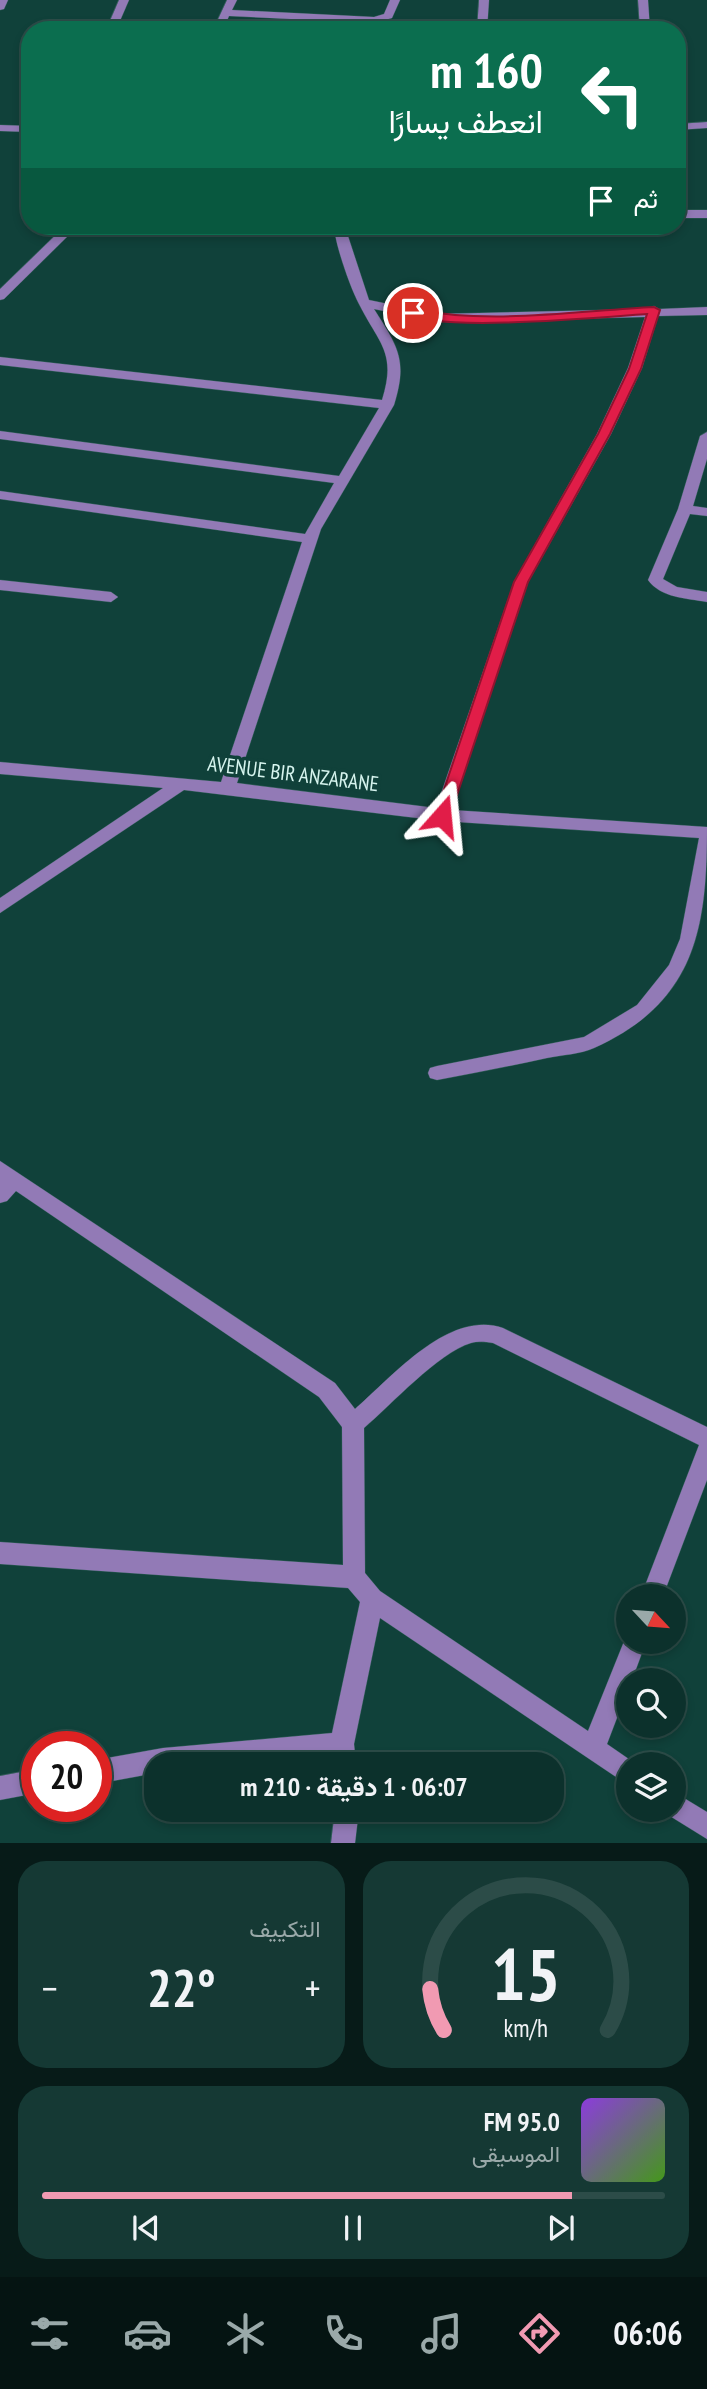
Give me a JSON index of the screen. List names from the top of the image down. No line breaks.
{"streets":{"street":["AVENUE BIR ANZARANE"]},"north":"bottom right","page":{"turn":["160 m","انعطف يسارًا"],"then":"ثم","limit":"20","trip":"06:07 · 1 دقيقة · 210 m","tile":"التكييف","heat":["−","22°","+"],"song":["95.0 FM","الموسيقى"],"tabs":"06:06","gauge":["15","km/h"]}}
